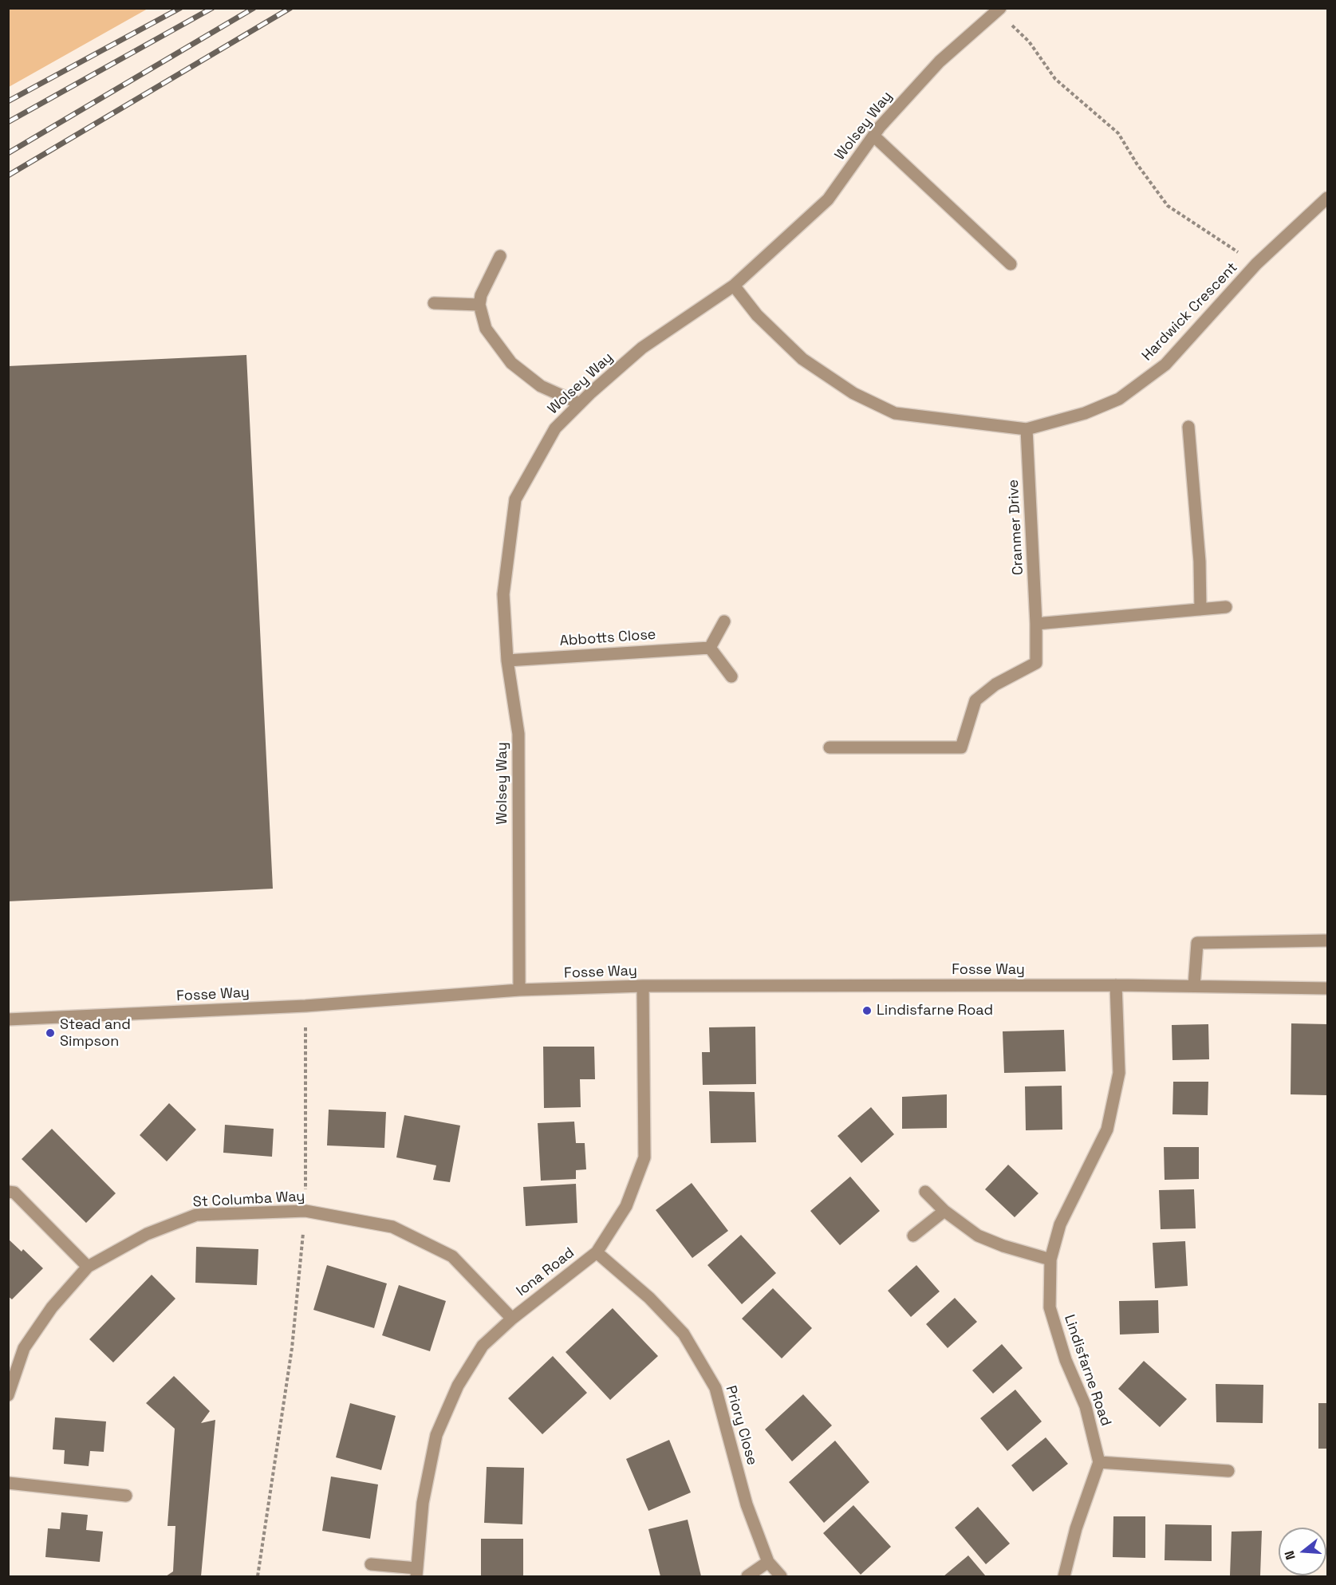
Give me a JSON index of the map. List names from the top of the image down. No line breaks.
{"streets":{"street":["Wolsey Way","Hardwick Crescent","Cranmer Drive","Abbotts Close","Fosse Way","St Columba Way","Iona Road","Lindisfarne Road","Priory Close"]},"crossings":[["Wolsey Way","Hardwick Crescent"],["Wolsey Way","Abbotts Close"],["Wolsey Way","Fosse Way"],["Hardwick Crescent","Cranmer Drive"],["Fosse Way","Iona Road"],["Fosse Way","Lindisfarne Road"],["St Columba Way","Iona Road"],["Iona Road","Priory Close"]],"places":["Lindisfarne Road","Stead and Simpson"],"north":"left"}
